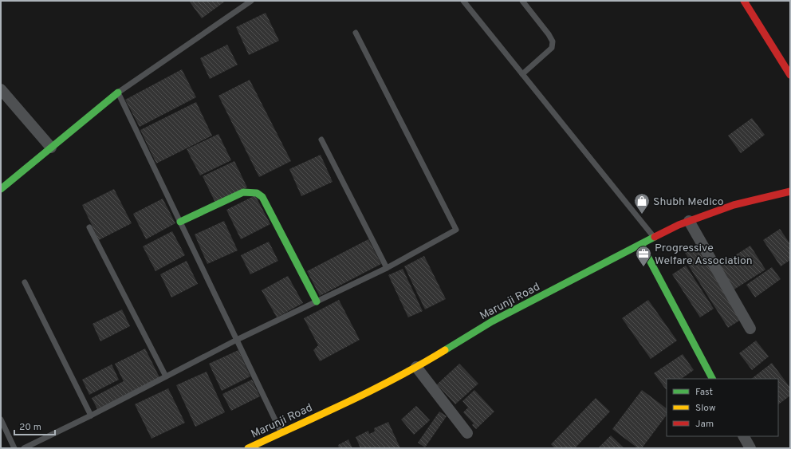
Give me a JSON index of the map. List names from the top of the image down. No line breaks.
{"streets":{"street":["Marunji Road"]},"places":{"shop":["Shubh Medico"],"office":["Progressive Welfare Association"]},"legend":["Fast","Slow","Jam"],"scale_bar":"20 m"}
